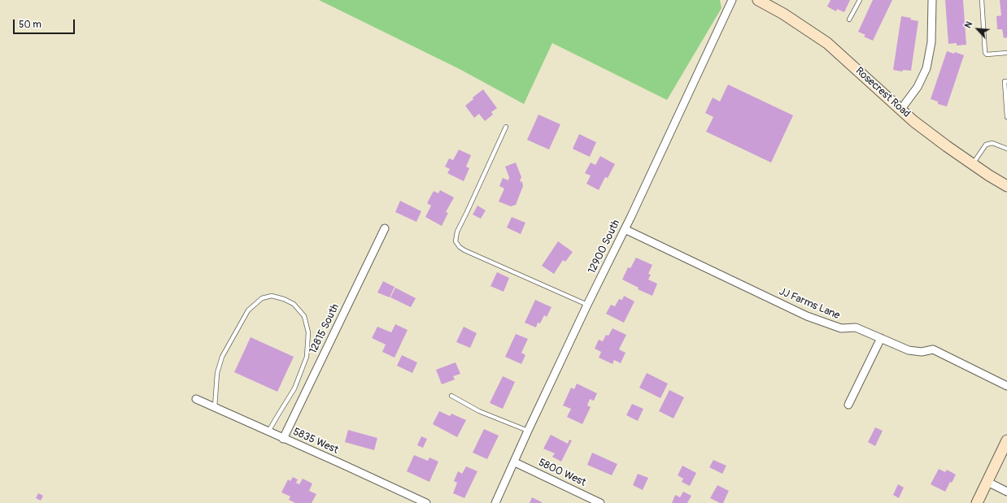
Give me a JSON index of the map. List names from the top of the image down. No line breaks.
{"streets":{"main road":["Rosecrest Road"],"street":["12900 South","JJ Farms Lane","12815 South","5835 West","5800 West"]},"crossings":[["12900 South","JJ Farms Lane"],["12900 South","5800 West"],["12815 South","5835 West"]],"scale_bar":"50 m","north":"top left"}
